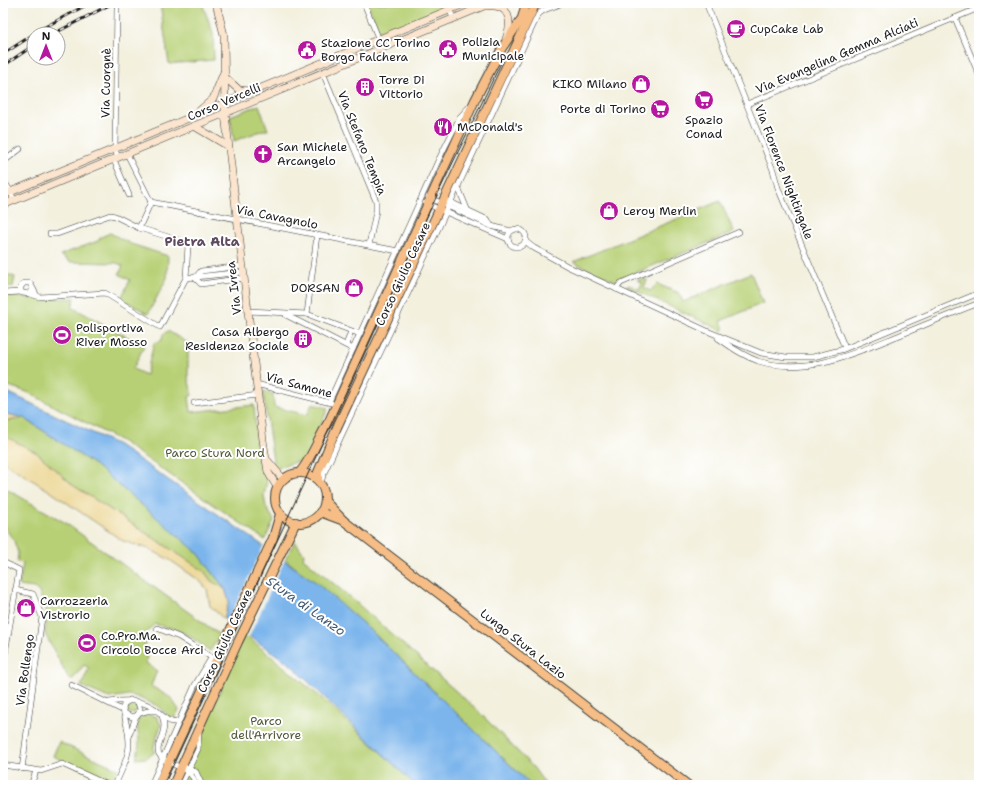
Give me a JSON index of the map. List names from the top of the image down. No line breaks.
{"streets":{"main road":["Corso Vercelli","Corso Giulio Cesare","Via Ivrea","Lungo Stura Lazio"],"street":["Via Evangelina Gemma Alciati","Via Cuorgnè","Via Stefano Tempia","Via Florence Nightingale","Via Cavagnolo","Via Samone","Via Bollengo"]},"crossings":[["Via Evangelina Gemma Alciati","Via Florence Nightingale"],["Via Cuorgnè","Corso Vercelli"],["Corso Vercelli","Via Stefano Tempia"],["Corso Vercelli","Via Ivrea"],["Via Stefano Tempia","Via Cavagnolo"],["Via Cavagnolo","Corso Giulio Cesare"],["Via Cavagnolo","Via Ivrea"],["Corso Giulio Cesare","Via Ivrea"],["Corso Giulio Cesare","Via Samone"],["Corso Giulio Cesare","Lungo Stura Lazio"],["Via Ivrea","Via Samone"],["Via Ivrea","Lungo Stura Lazio"]],"districts":["Pietra Alta"],"water":["Stura di Lanzo"],"parks":["Parco Stura Nord","Parco dell'Arrivore"],"places":{"cafe":["CupCake Lab"],"public building":["Polizia Municipale","Stazione CC Torino Borgo Falchera"],"shop":["KIKO Milano","Leroy Merlin","DORSAN","Carrozzeria Vistrorio"],"building":["Torre Di Vittorio","Casa Albergo Residenza Sociale"],"supermarket":["Spazio Conad","Porte di Torino"],"restaurant":["McDonald's"],"church":["San Michele Arcangelo"],"sports":["Polisportiva River Mosso","Co.Pro.Ma. Circolo Bocce Arci"]},"north":"top"}
